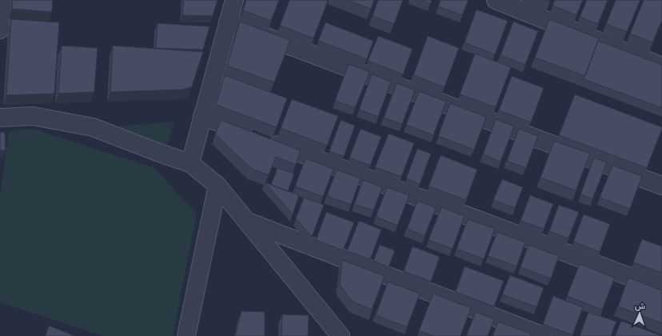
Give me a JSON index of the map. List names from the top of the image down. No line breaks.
{"north":"top"}
